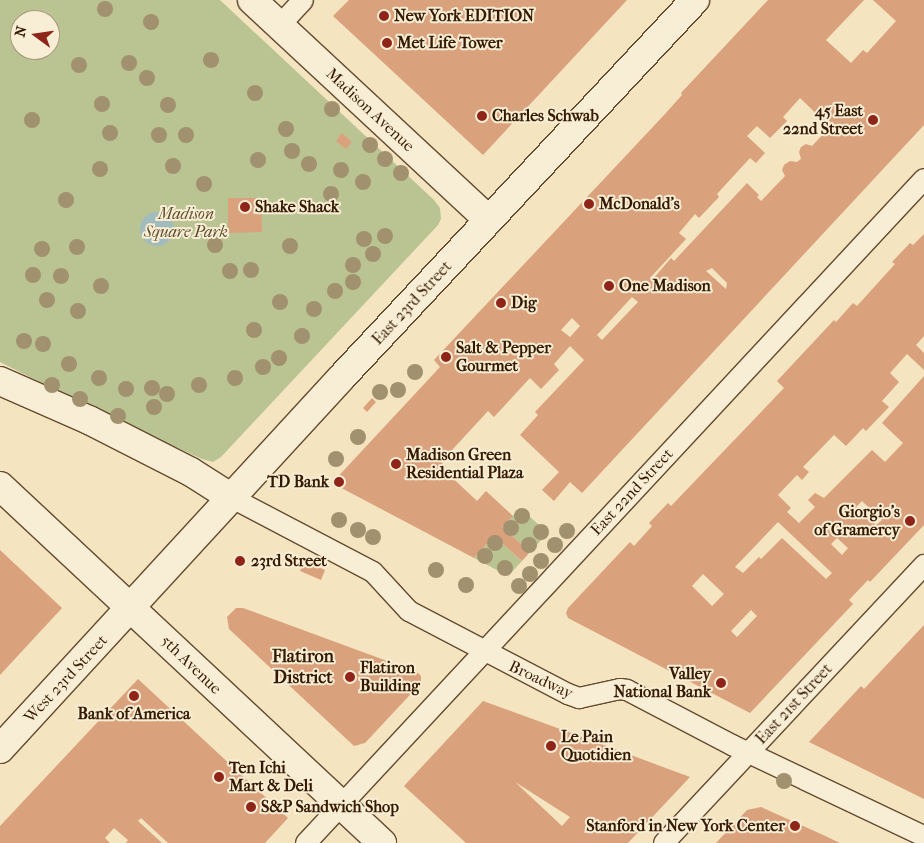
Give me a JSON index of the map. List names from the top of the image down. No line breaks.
{"streets":{"main road":["Madison Avenue","East 23rd Street","5th Avenue","West 23rd Street"],"street":["East 22nd Street","Broadway","East 21st Street"]},"crossings":[["Madison Avenue","East 23rd Street"],["East 23rd Street","5th Avenue"],["East 23rd Street","West 23rd Street"],["East 23rd Street","Broadway"],["East 22nd Street","5th Avenue"],["East 22nd Street","Broadway"],["5th Avenue","West 23rd Street"],["Broadway","East 21st Street"]],"districts":["Flatiron District"],"parks":["Madison Square Park"],"places":["New York EDITION","Met Life Tower","Charles Schwab","45 East 22nd Street","McDonald's","Shake Shack","One Madison","Dig","Salt & Pepper Gourmet","Madison Green Residential Plaza","TD Bank","Giorgio's of Gramercy","23rd Street","Flatiron Building","Valley National Bank","Bank of America","Le Pain Quotidien","Ten Ichi Mart & Deli","S&P Sandwich Shop","Stanford in New York Center"],"north":"left"}
